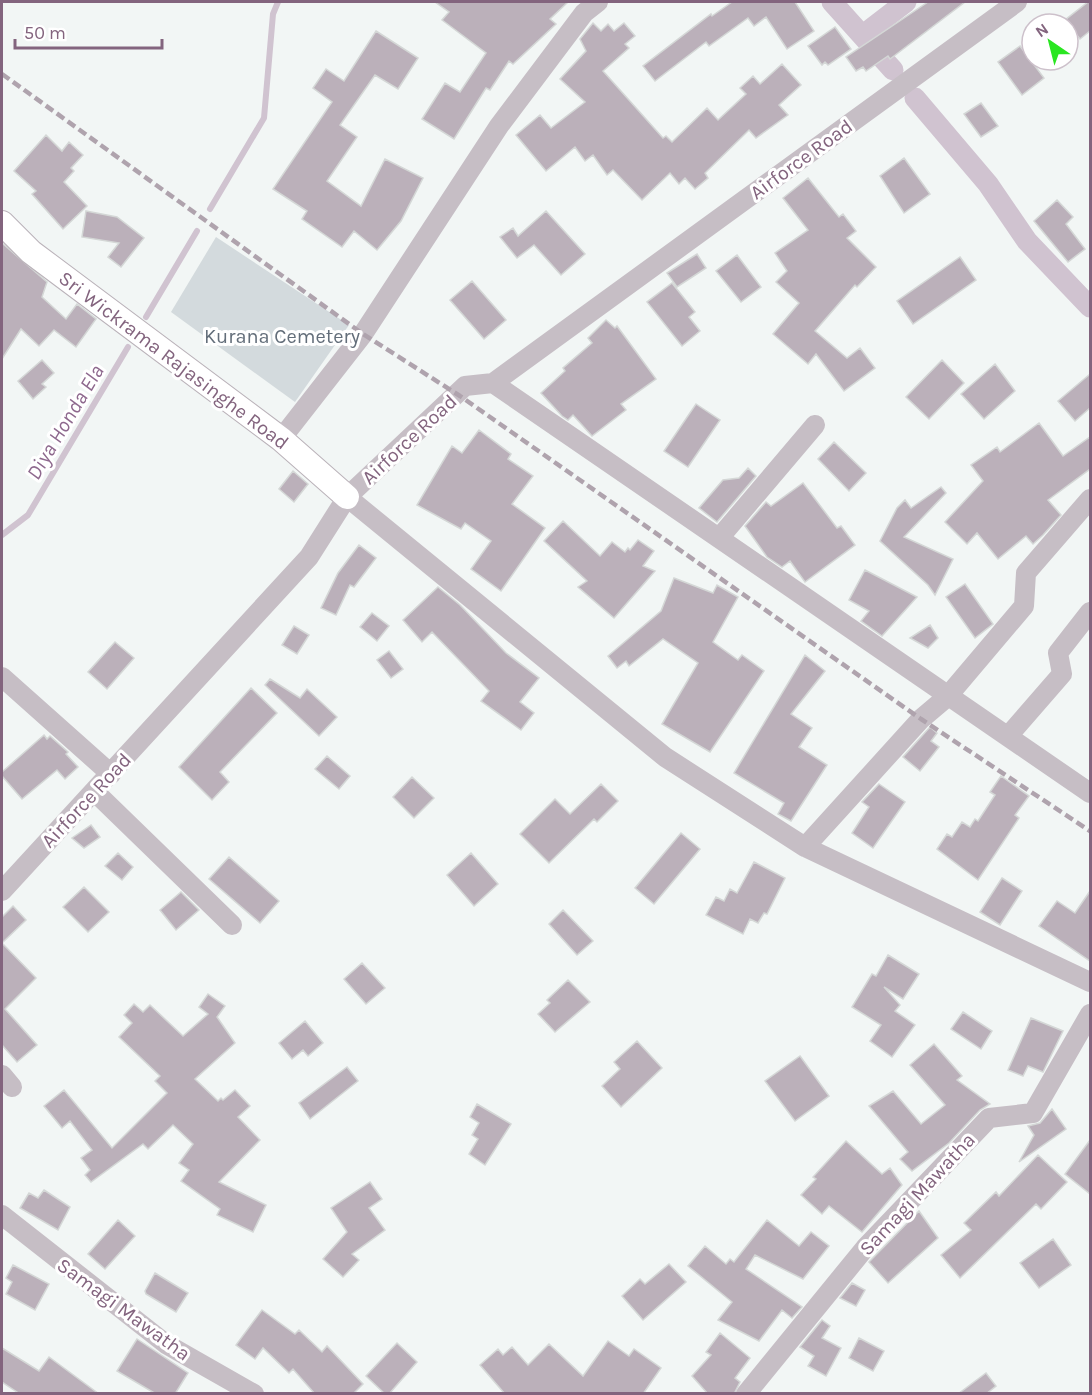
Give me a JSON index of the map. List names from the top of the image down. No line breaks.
{"streets":{"main road":["Sri Wickrama Rajasinghe Road"],"street":["Airforce Road","Samagi Mawatha"]},"crossings":[["Airforce Road","Sri Wickrama Rajasinghe Road"]],"water":["Diya Honda Ela"],"parks":["Kurana Cemetery"],"scale_bar":"50 m","north":"top left"}
